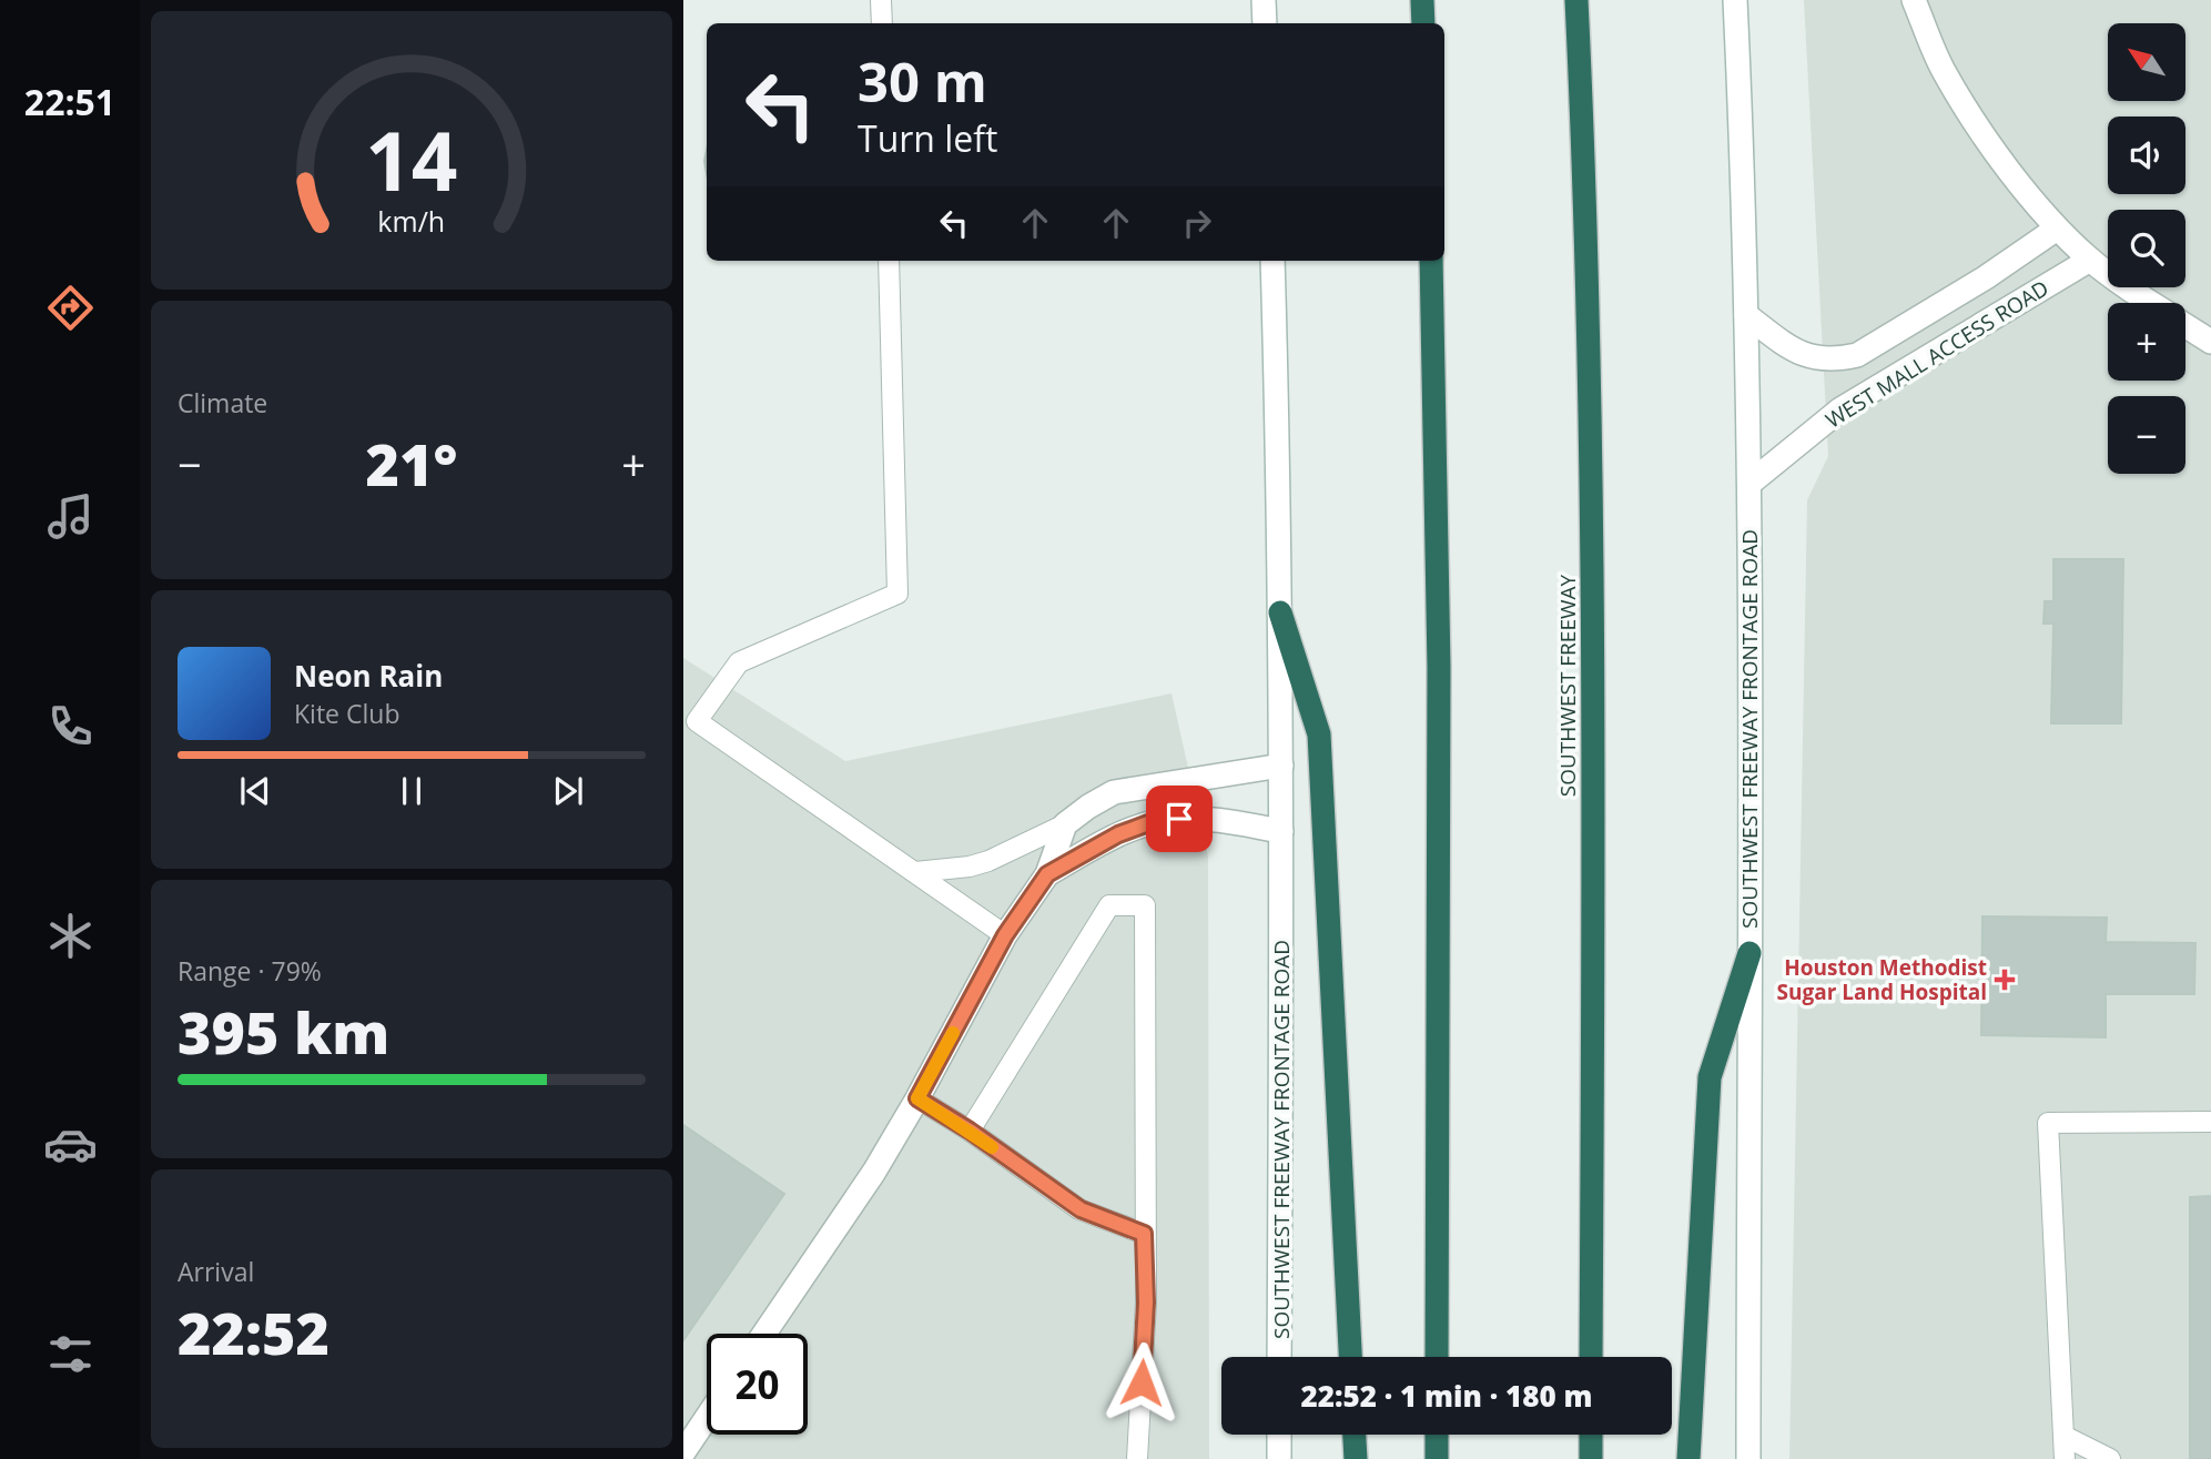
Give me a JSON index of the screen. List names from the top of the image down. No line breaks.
{"streets":{"highway":["SOUTHWEST FREEWAY"],"main road":["WEST MALL ACCESS ROAD","SOUTHWEST FREEWAY FRONTAGE ROAD"]},"crossings":[["WEST MALL ACCESS ROAD","SOUTHWEST FREEWAY FRONTAGE ROAD"]],"places":{"health":["Houston Methodist Sugar Land Hospital"]},"north":"top left","page":{"tabs":"22:51","map_buttons":["+","−"],"turn":["30 m","Turn left"],"tile":["Climate",["Range · 79%","395 km"],["Arrival","22:52"]],"heat":["−","21°","+"],"song":["Neon Rain","Kite Club"],"limit":"20","trip":"22:52 · 1 min · 180 m","gauge":["14","km/h"]}}
